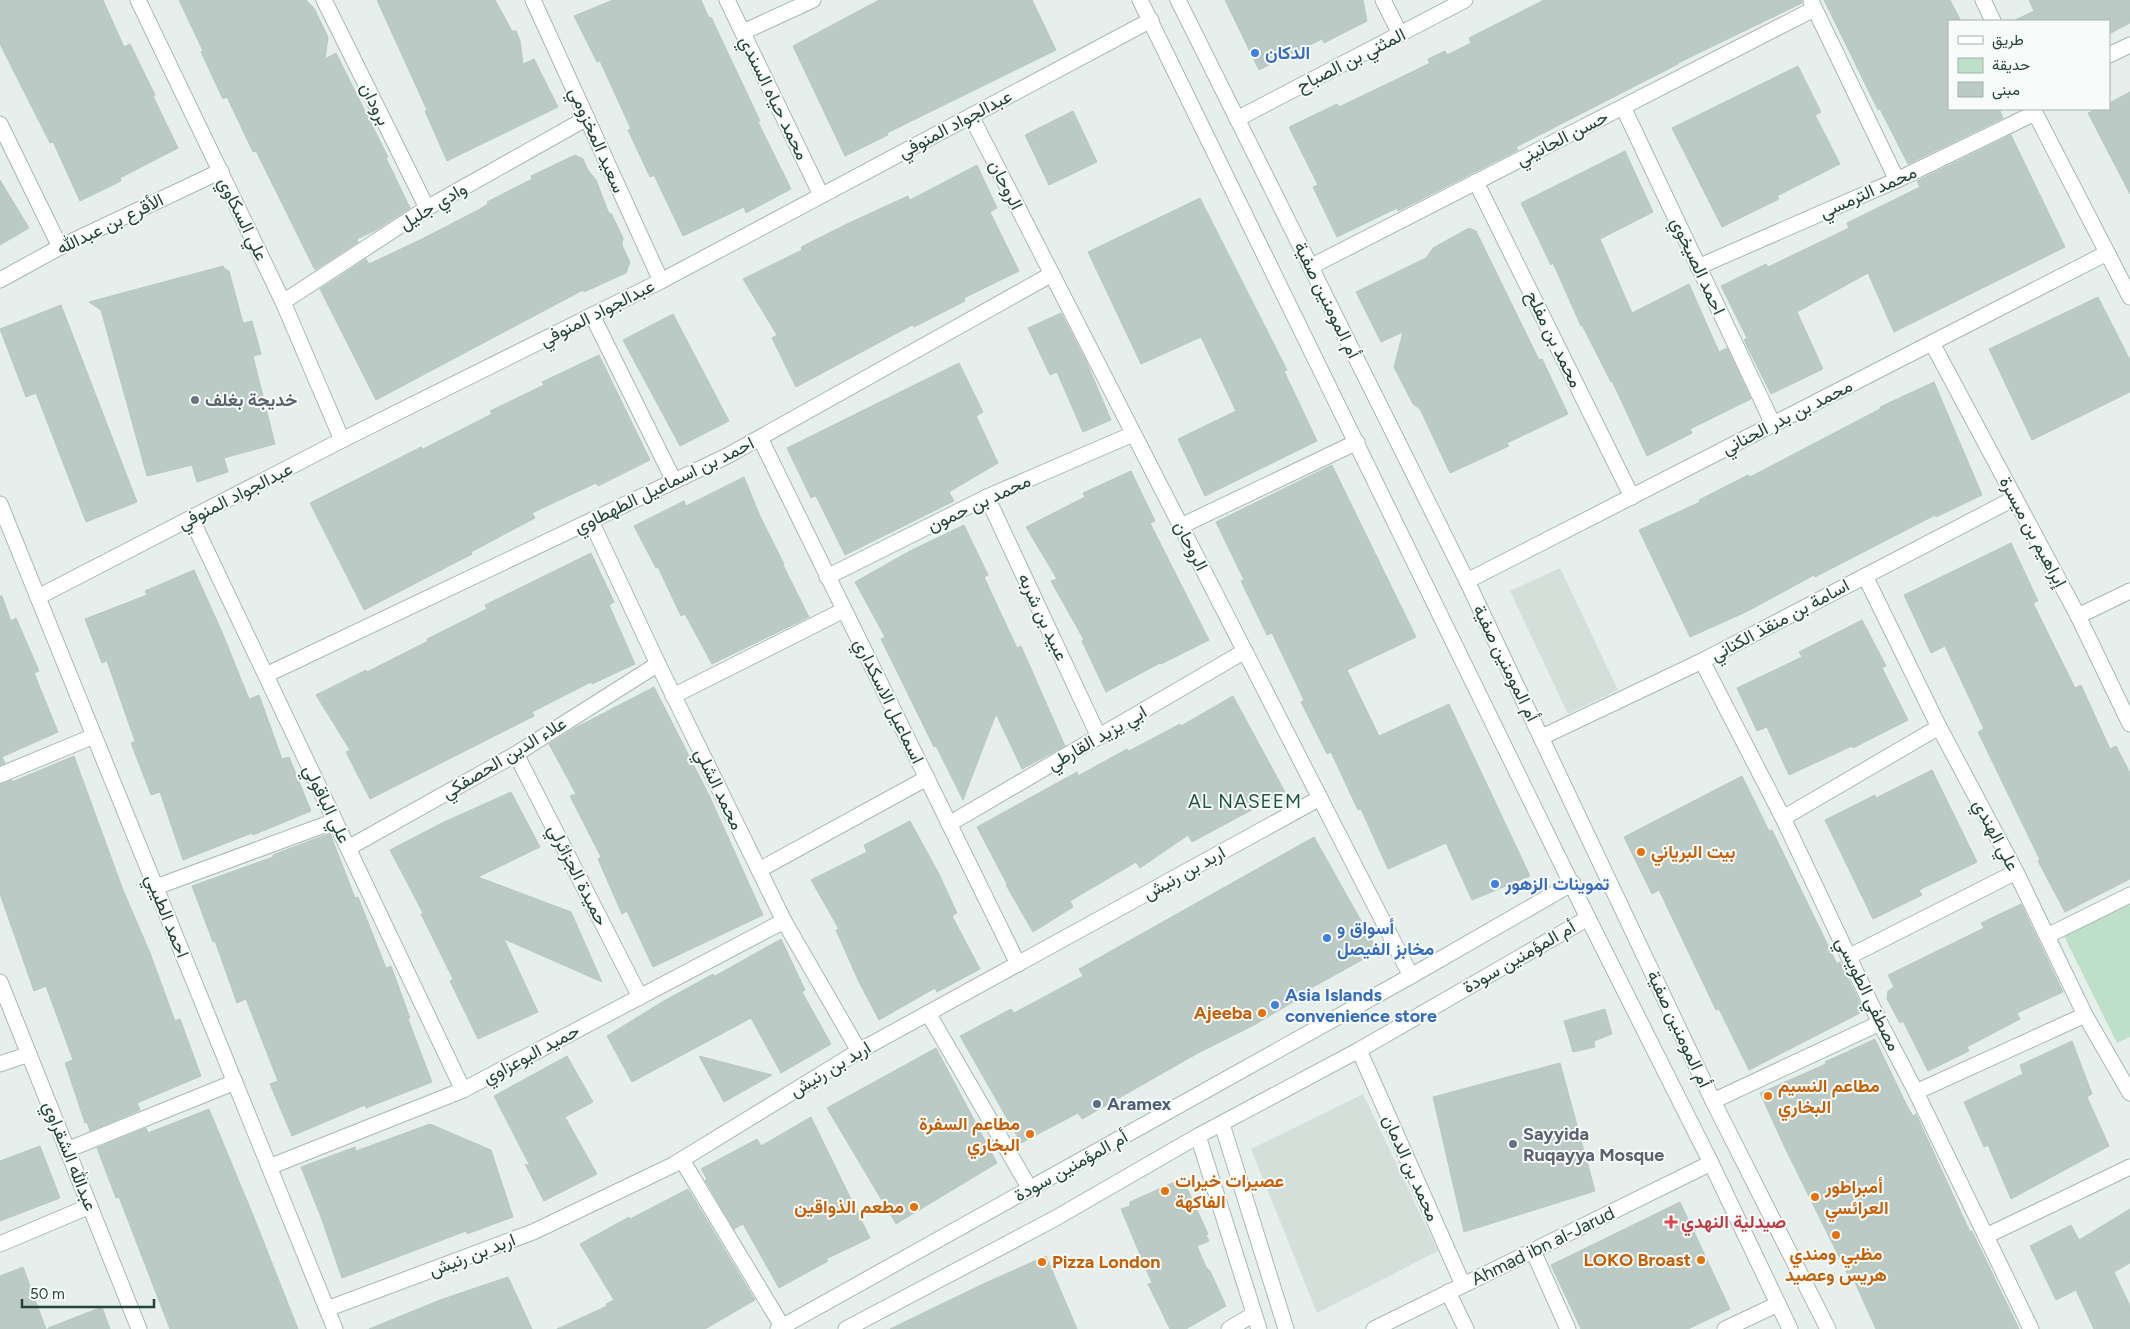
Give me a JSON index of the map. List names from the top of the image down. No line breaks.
{"streets":{"street":["المثني بن الصباح","محمد حياه السندي","برودان","عبدالجواد المنوفي","حسن الحانيني","سعيد المخزومي","الروحان","محمد الترمسي","وادي جليل","علي السكاوي","الأقرع بن عبدالله","احمد الصيخوي","أم المومنين صفية","محمد بن مفلح","محمد بن بدر الحناني","احمد بن اسماعيل الطهطاوي","محمد بن حمون","إبراهيم بن ميسرة","عبيد بن شربه","اسامة بن منقذ الكناني","اسماعيل الاسكداري","ابي يزيد القارطي","علاء الدين الحصفكي","محمد الشلي","علي الباقولي","علي الهندي","اربد بن رنيش","حميدة الجزائرلي","احمد الطيبي","أم المؤمنين سودة","مصطفي الطويسي","حميد البوعزاوي","عبدالله الشقراوي","محمد بن الدمان","Ahmad ibn al-Jarud"]},"crossings":[["المثني بن الصباح","أم المومنين صفية"],["محمد حياه السندي","عبدالجواد المنوفي"],["برودان","وادي جليل"],["عبدالجواد المنوفي","سعيد المخزومي"],["عبدالجواد المنوفي","الروحان"],["عبدالجواد المنوفي","علي السكاوي"],["عبدالجواد المنوفي","أم المومنين صفية"],["عبدالجواد المنوفي","علي الباقولي"],["عبدالجواد المنوفي","احمد الطيبي"],["حسن الحانيني","احمد الصيخوي"],["حسن الحانيني","أم المومنين صفية"],["حسن الحانيني","محمد بن مفلح"],["سعيد المخزومي","وادي جليل"],["الروحان","احمد بن اسماعيل الطهطاوي"],["الروحان","محمد بن حمون"],["الروحان","ابي يزيد القارطي"],["الروحان","اربد بن رنيش"],["الروحان","أم المؤمنين سودة"],["محمد الترمسي","احمد الصيخوي"],["وادي جليل","علي السكاوي"],["علي السكاوي","الأقرع بن عبدالله"],["احمد الصيخوي","محمد بن بدر الحناني"],["أم المومنين صفية","محمد بن بدر الحناني"],["أم المومنين صفية","اسامة بن منقذ الكناني"],["أم المومنين صفية","أم المؤمنين سودة"],["أم المومنين صفية","Ahmad ibn al-Jarud"],["محمد بن مفلح","محمد بن بدر الحناني"],["محمد بن بدر الحناني","إبراهيم بن ميسرة"],["احمد بن اسماعيل الطهطاوي","اسماعيل الاسكداري"],["احمد بن اسماعيل الطهطاوي","محمد الشلي"],["احمد بن اسماعيل الطهطاوي","علي الباقولي"],["محمد بن حمون","عبيد بن شربه"],["محمد بن حمون","اسماعيل الاسكداري"],["إبراهيم بن ميسرة","اسامة بن منقذ الكناني"],["عبيد بن شربه","ابي يزيد القارطي"],["اسامة بن منقذ الكناني","علي الهندي"],["اسامة بن منقذ الكناني","مصطفي الطويسي"],["اسماعيل الاسكداري","ابي يزيد القارطي"],["اسماعيل الاسكداري","اربد بن رنيش"],["علاء الدين الحصفكي","محمد الشلي"],["علاء الدين الحصفكي","علي الباقولي"],["علاء الدين الحصفكي","حميدة الجزائرلي"],["محمد الشلي","اربد بن رنيش"],["محمد الشلي","حميد البوعزاوي"],["علي الباقولي","حميد البوعزاوي"],["اربد بن رنيش","احمد الطيبي"],["حميدة الجزائرلي","حميد البوعزاوي"],["احمد الطيبي","حميد البوعزاوي"],["أم المؤمنين سودة","محمد بن الدمان"],["محمد بن الدمان","Ahmad ibn al-Jarud"]],"districts":["AL NASEEM"],"places":{"other":["الدكان","خديجة بغلف","بيت البرياني","تموينات الزهور","أسواق و مخابز الفيصل","Asia Islands convenience store","Ajeeba","مطاعم النسيم البخاري","Aramex","مطاعم السفرة البخاري","Sayyida Ruqayya Mosque","عصيرات خيرات الفاكهة","أمبراطور العرائسي","مطعم الذواقين","مظبي ومندي هريس وعصيد","LOKO Broast","Pizza London"],"health":["صيدلية النهدي"]},"legend":["طريق","حديقة","مبنى"],"scale_bar":"50 m"}
